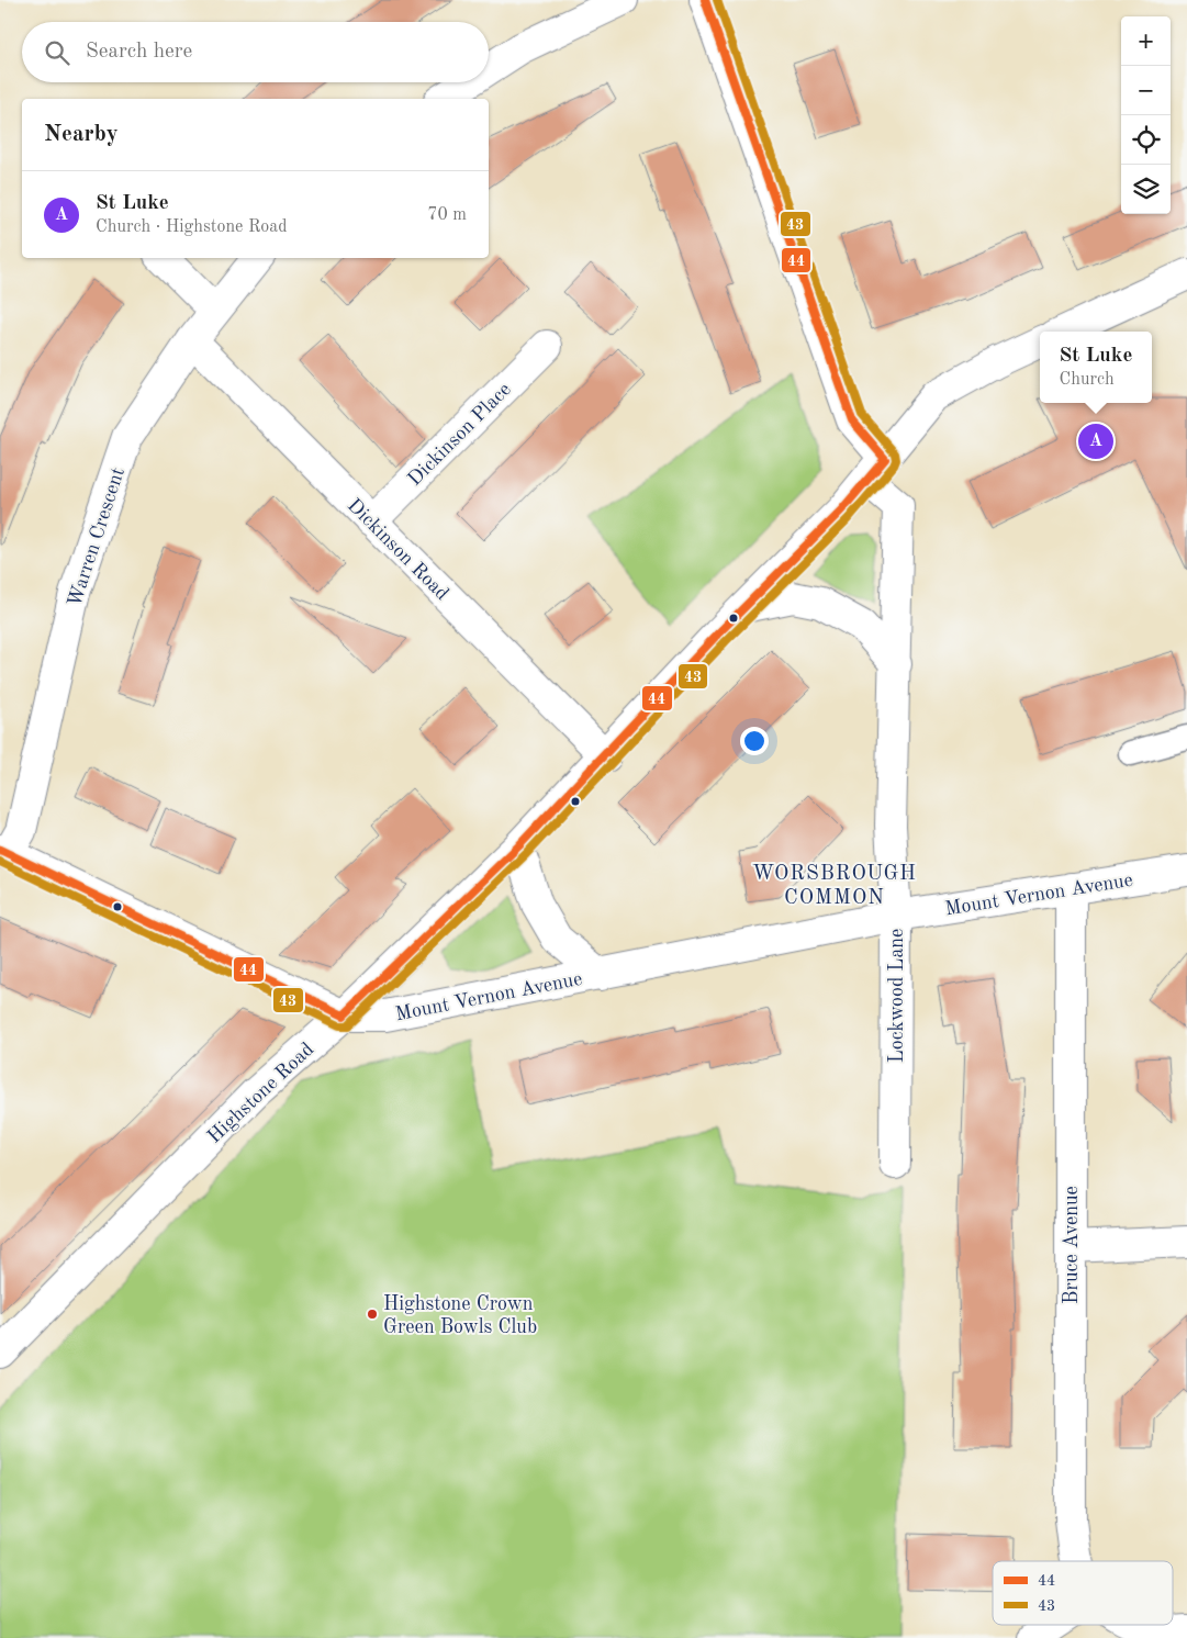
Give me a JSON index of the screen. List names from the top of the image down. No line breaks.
{"streets":{"street":["Dickinson Place","Warren Crescent","Dickinson Road","Mount Vernon Avenue","Lockwood Lane","Highstone Road","Bruce Avenue"]},"crossings":[["Dickinson Place","Dickinson Road"],["Warren Crescent","Dickinson Road"],["Dickinson Road","Highstone Road"],["Mount Vernon Avenue","Lockwood Lane"],["Mount Vernon Avenue","Highstone Road"],["Mount Vernon Avenue","Bruce Avenue"],["Lockwood Lane","Highstone Road"]],"districts":["WORSBROUGH COMMON"],"places":["Highstone Crown Green Bowls Club"],"lines":["transit line 44","transit line 43"],"legend":["44","43"],"page":{"map_buttons":["+","−"],"search":"Search here","heading":"Nearby","list":[{"mark":"A","name":"St Luke","note":"Church · Highstone Road","value":"70 m"}],"popup":["St Luke","Church"],"pins":"A"}}
